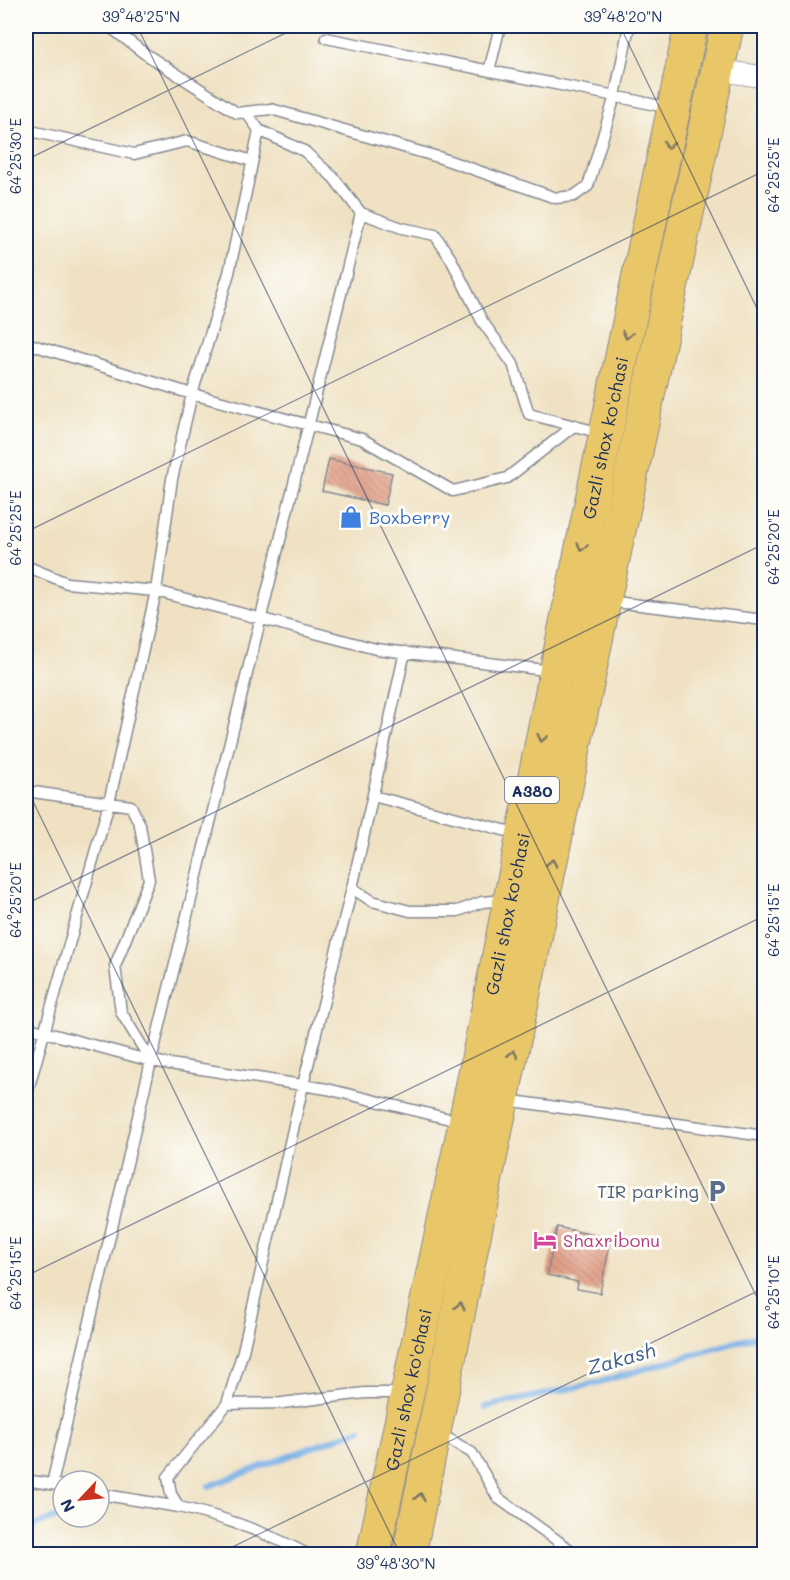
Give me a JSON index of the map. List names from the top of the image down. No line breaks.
{"streets":{"highway":["Gazli shox ko'chasi","A380"]},"water":["Zakash"],"places":{"shop":["Boxberry"],"parking":["TIR parking"],"hotel":["Shaxribonu"]},"north":"bottom left","coordinates":["39°48'25\"N","39°48'20\"N","64°25'30\"E","64°25'25\"E","64°25'20\"E","64°25'15\"E","64°25'10\"E","39°48'30\"N"]}
